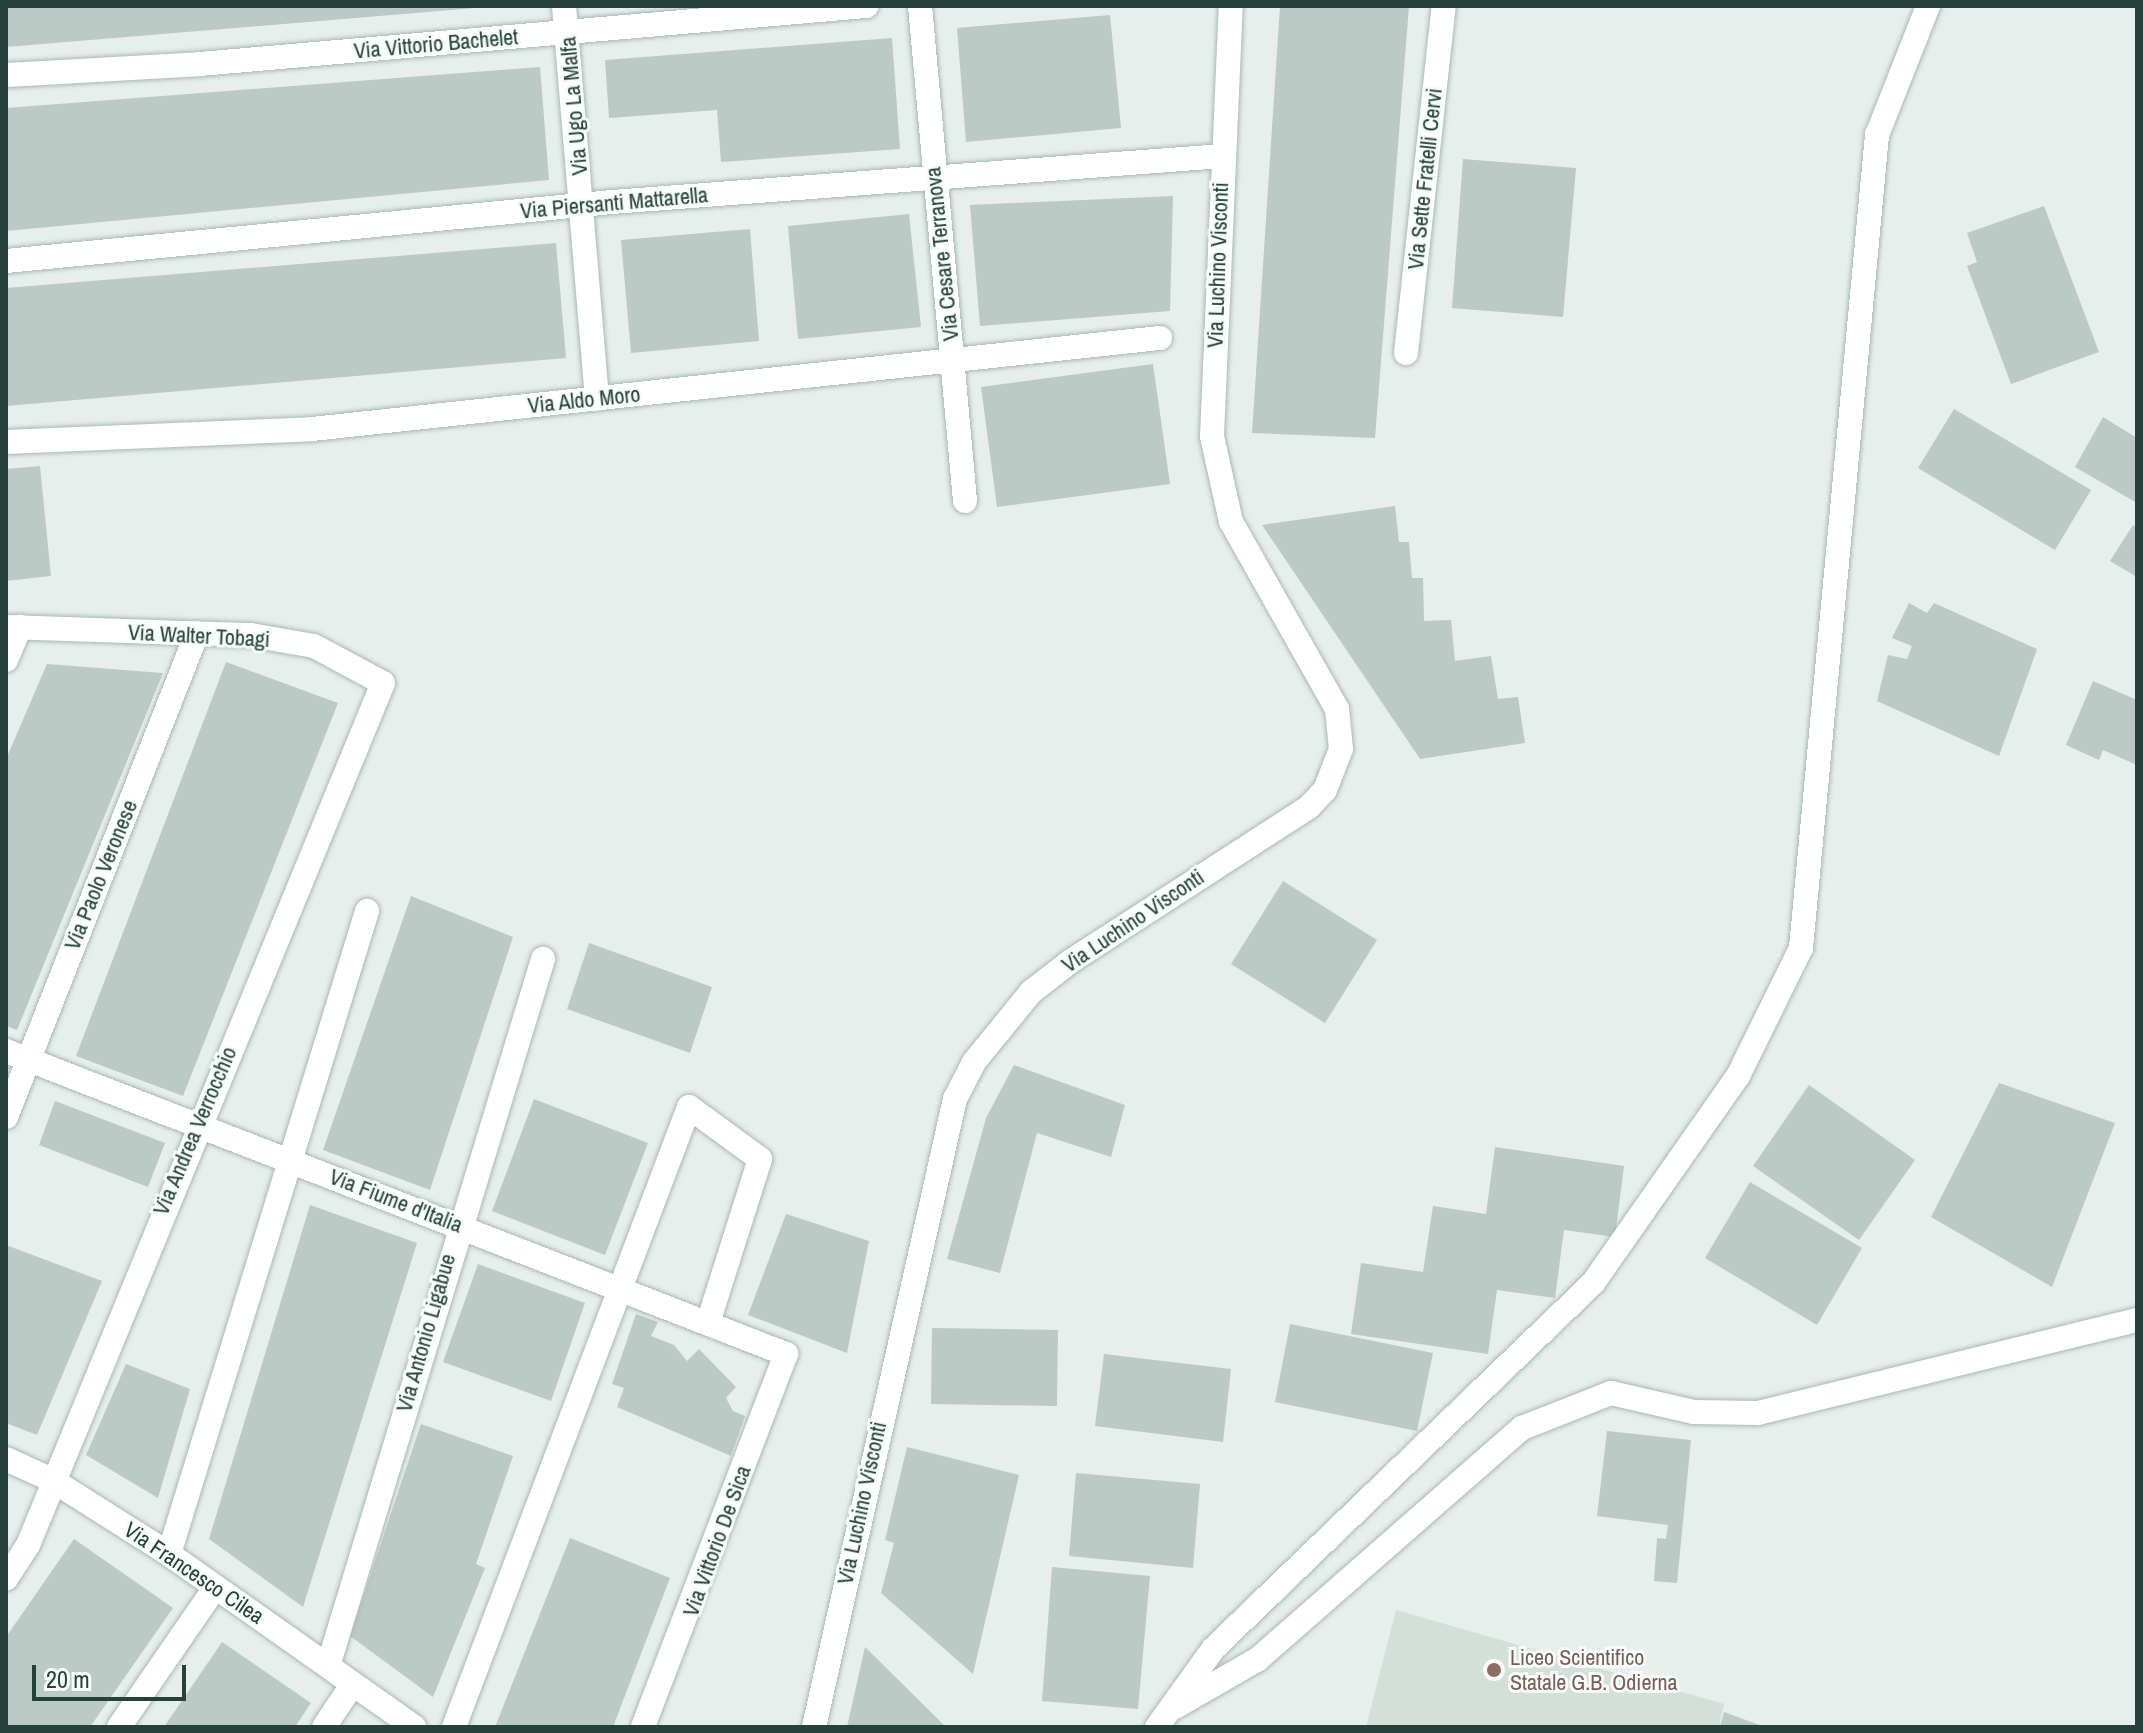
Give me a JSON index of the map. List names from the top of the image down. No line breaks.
{"streets":{"street":["Via Vittorio Bachelet","Via Ugo La Malfa","Via Sette Fratelli Cervi","Via Piersanti Mattarella","Via Cesare Terranova","Via Luchino Visconti","Via Aldo Moro","Via Walter Tobagi","Via Paolo Veronese","Via Andrea Verrocchio","Via Fiume d'Italia","Via Antonio Ligabue","Via Vittorio De Sica","Via Francesco Cilea"]},"crossings":[["Via Vittorio Bachelet","Via Ugo La Malfa"],["Via Ugo La Malfa","Via Piersanti Mattarella"],["Via Ugo La Malfa","Via Aldo Moro"],["Via Piersanti Mattarella","Via Cesare Terranova"],["Via Piersanti Mattarella","Via Luchino Visconti"],["Via Cesare Terranova","Via Aldo Moro"],["Via Walter Tobagi","Via Paolo Veronese"],["Via Walter Tobagi","Via Andrea Verrocchio"],["Via Paolo Veronese","Via Fiume d'Italia"],["Via Andrea Verrocchio","Via Fiume d'Italia"],["Via Andrea Verrocchio","Via Francesco Cilea"],["Via Fiume d'Italia","Via Antonio Ligabue"],["Via Fiume d'Italia","Via Vittorio De Sica"],["Via Antonio Ligabue","Via Francesco Cilea"]],"places":["Liceo Scientifico Statale G.B. Odierna"],"scale_bar":"20 m"}
